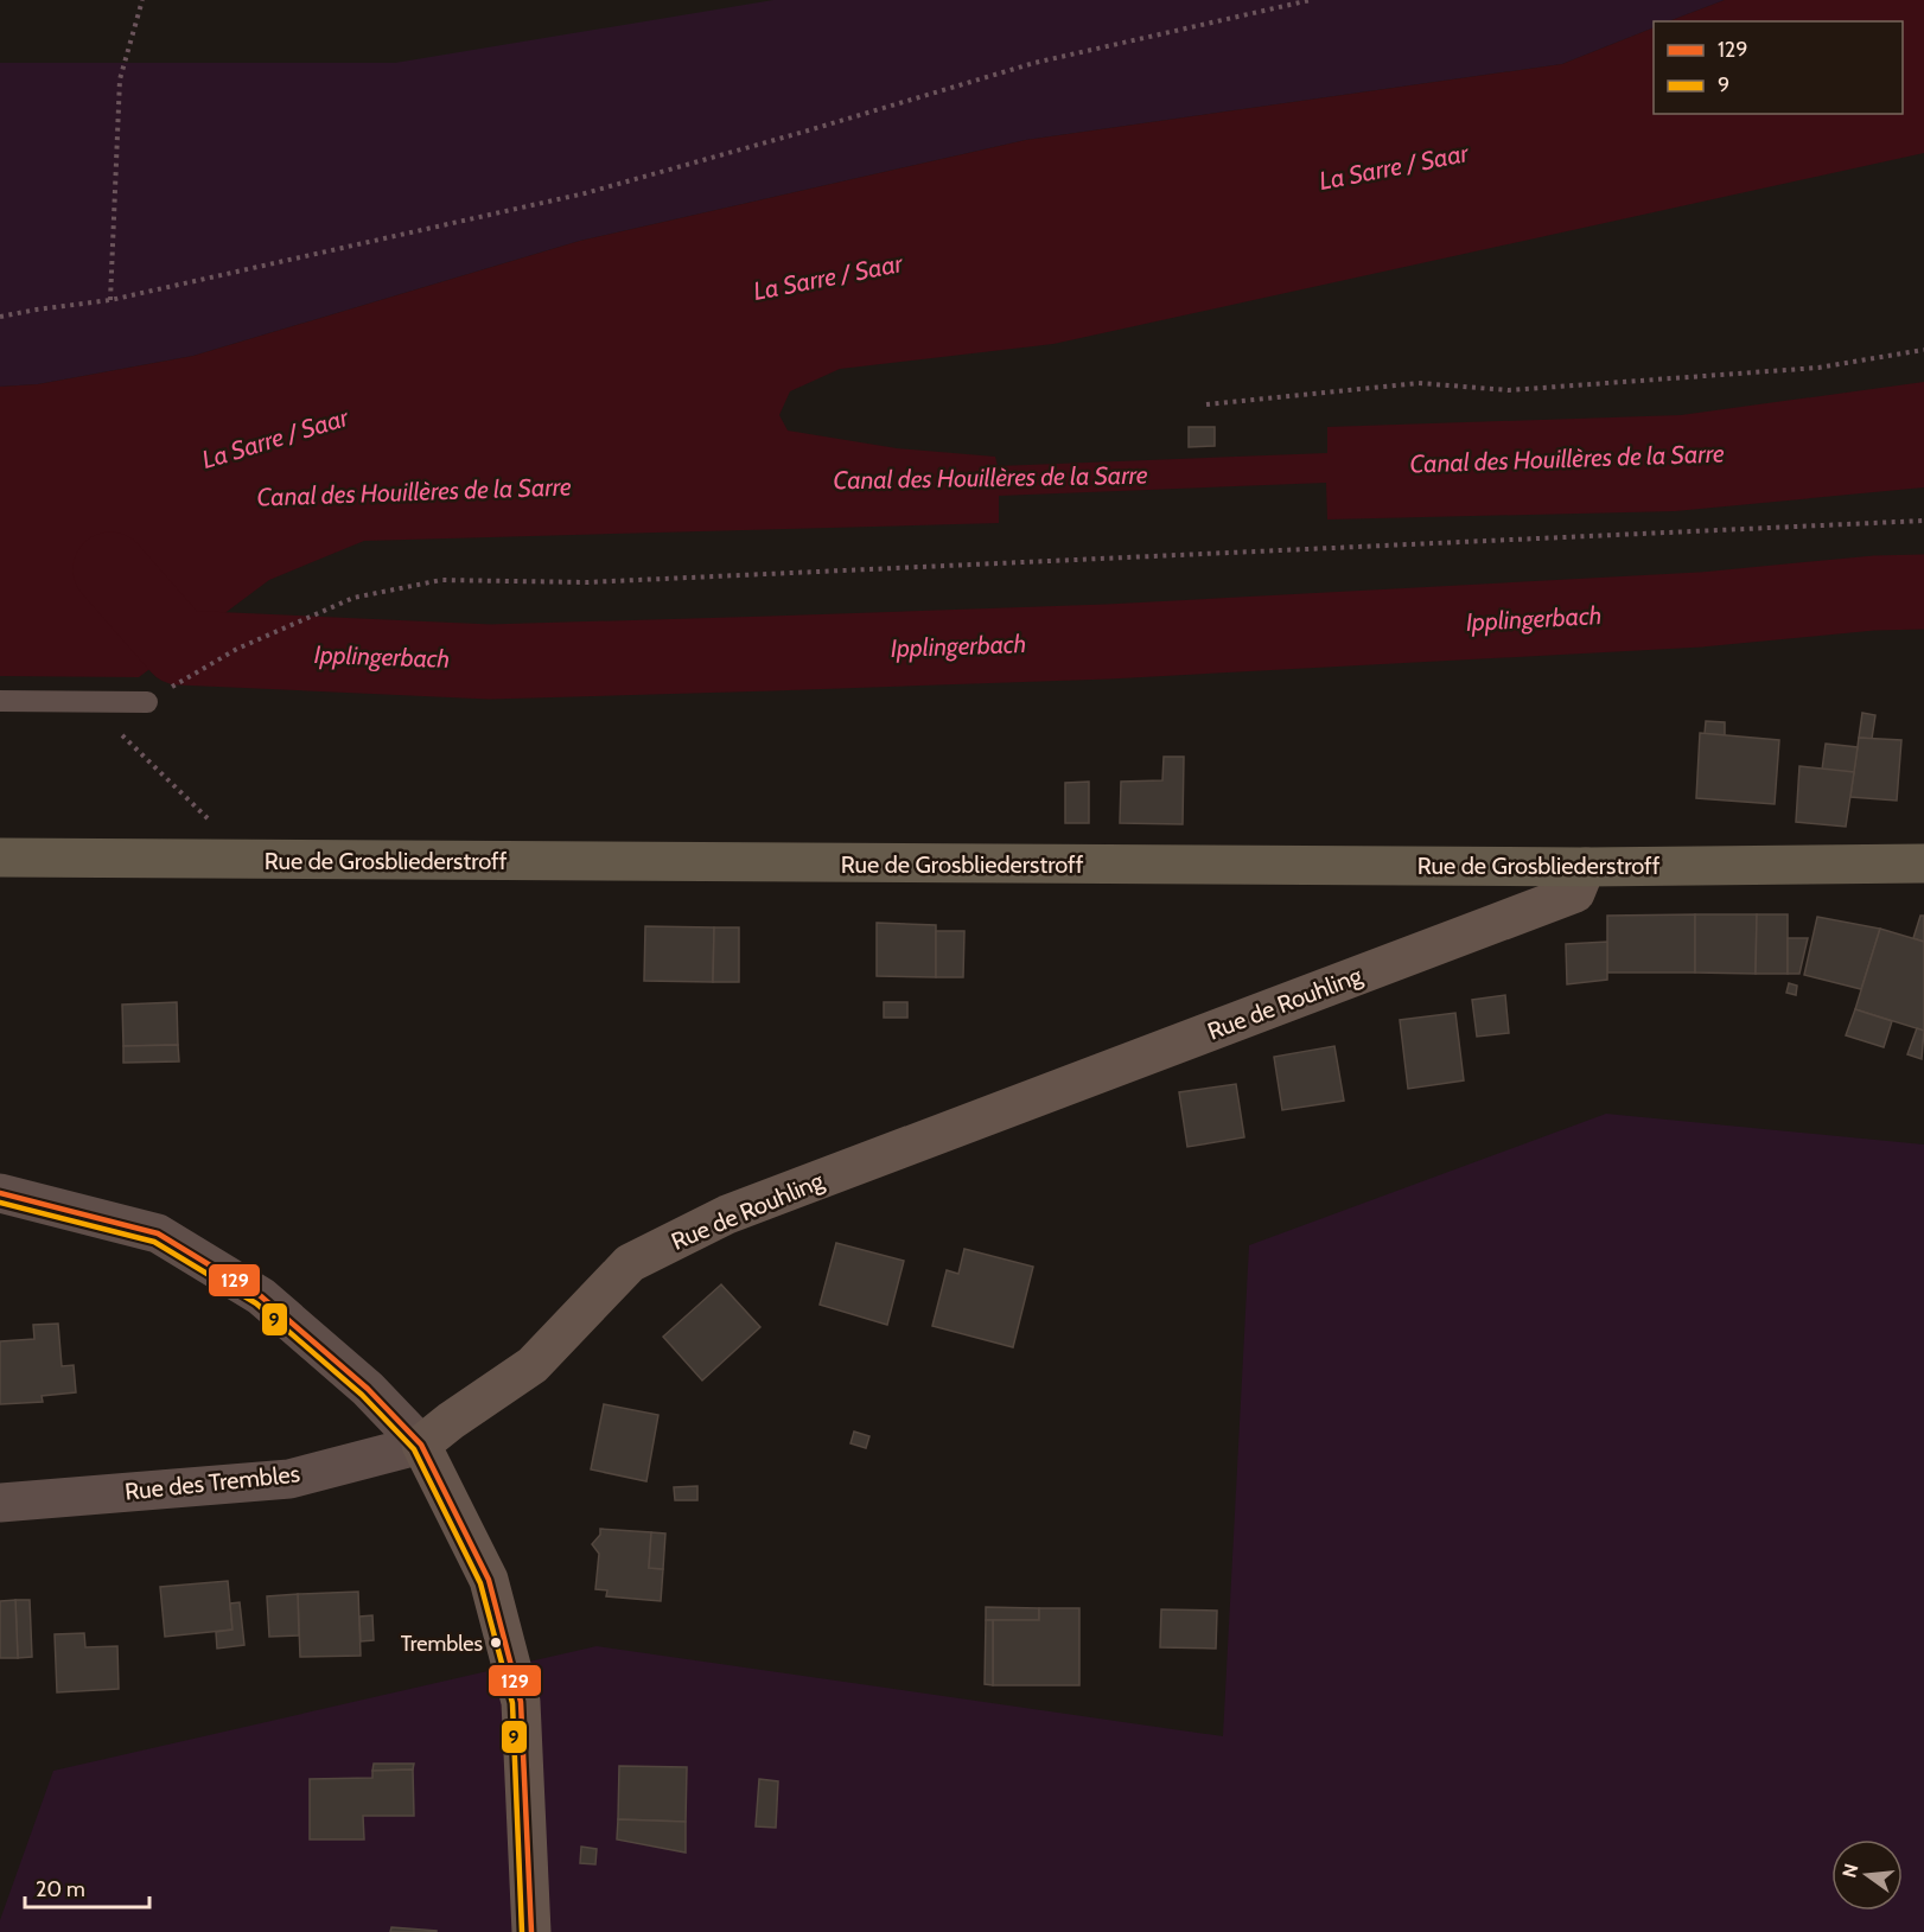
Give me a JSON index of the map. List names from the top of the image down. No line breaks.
{"streets":{"main road":["Rue de Grosbliederstroff"],"street":["Rue de Rouhling","Rue des Trembles"]},"crossings":[["Rue de Grosbliederstroff","Rue de Rouhling"],["Rue de Rouhling","Rue des Trembles"]],"water":["La Sarre / Saar","Canal des Houillères de la Sarre","Ipplingerbach"],"places":["Trembles"],"lines":["transit line 129","transit line 9"],"legend":["129","9"],"scale_bar":"20 m","north":"left"}
